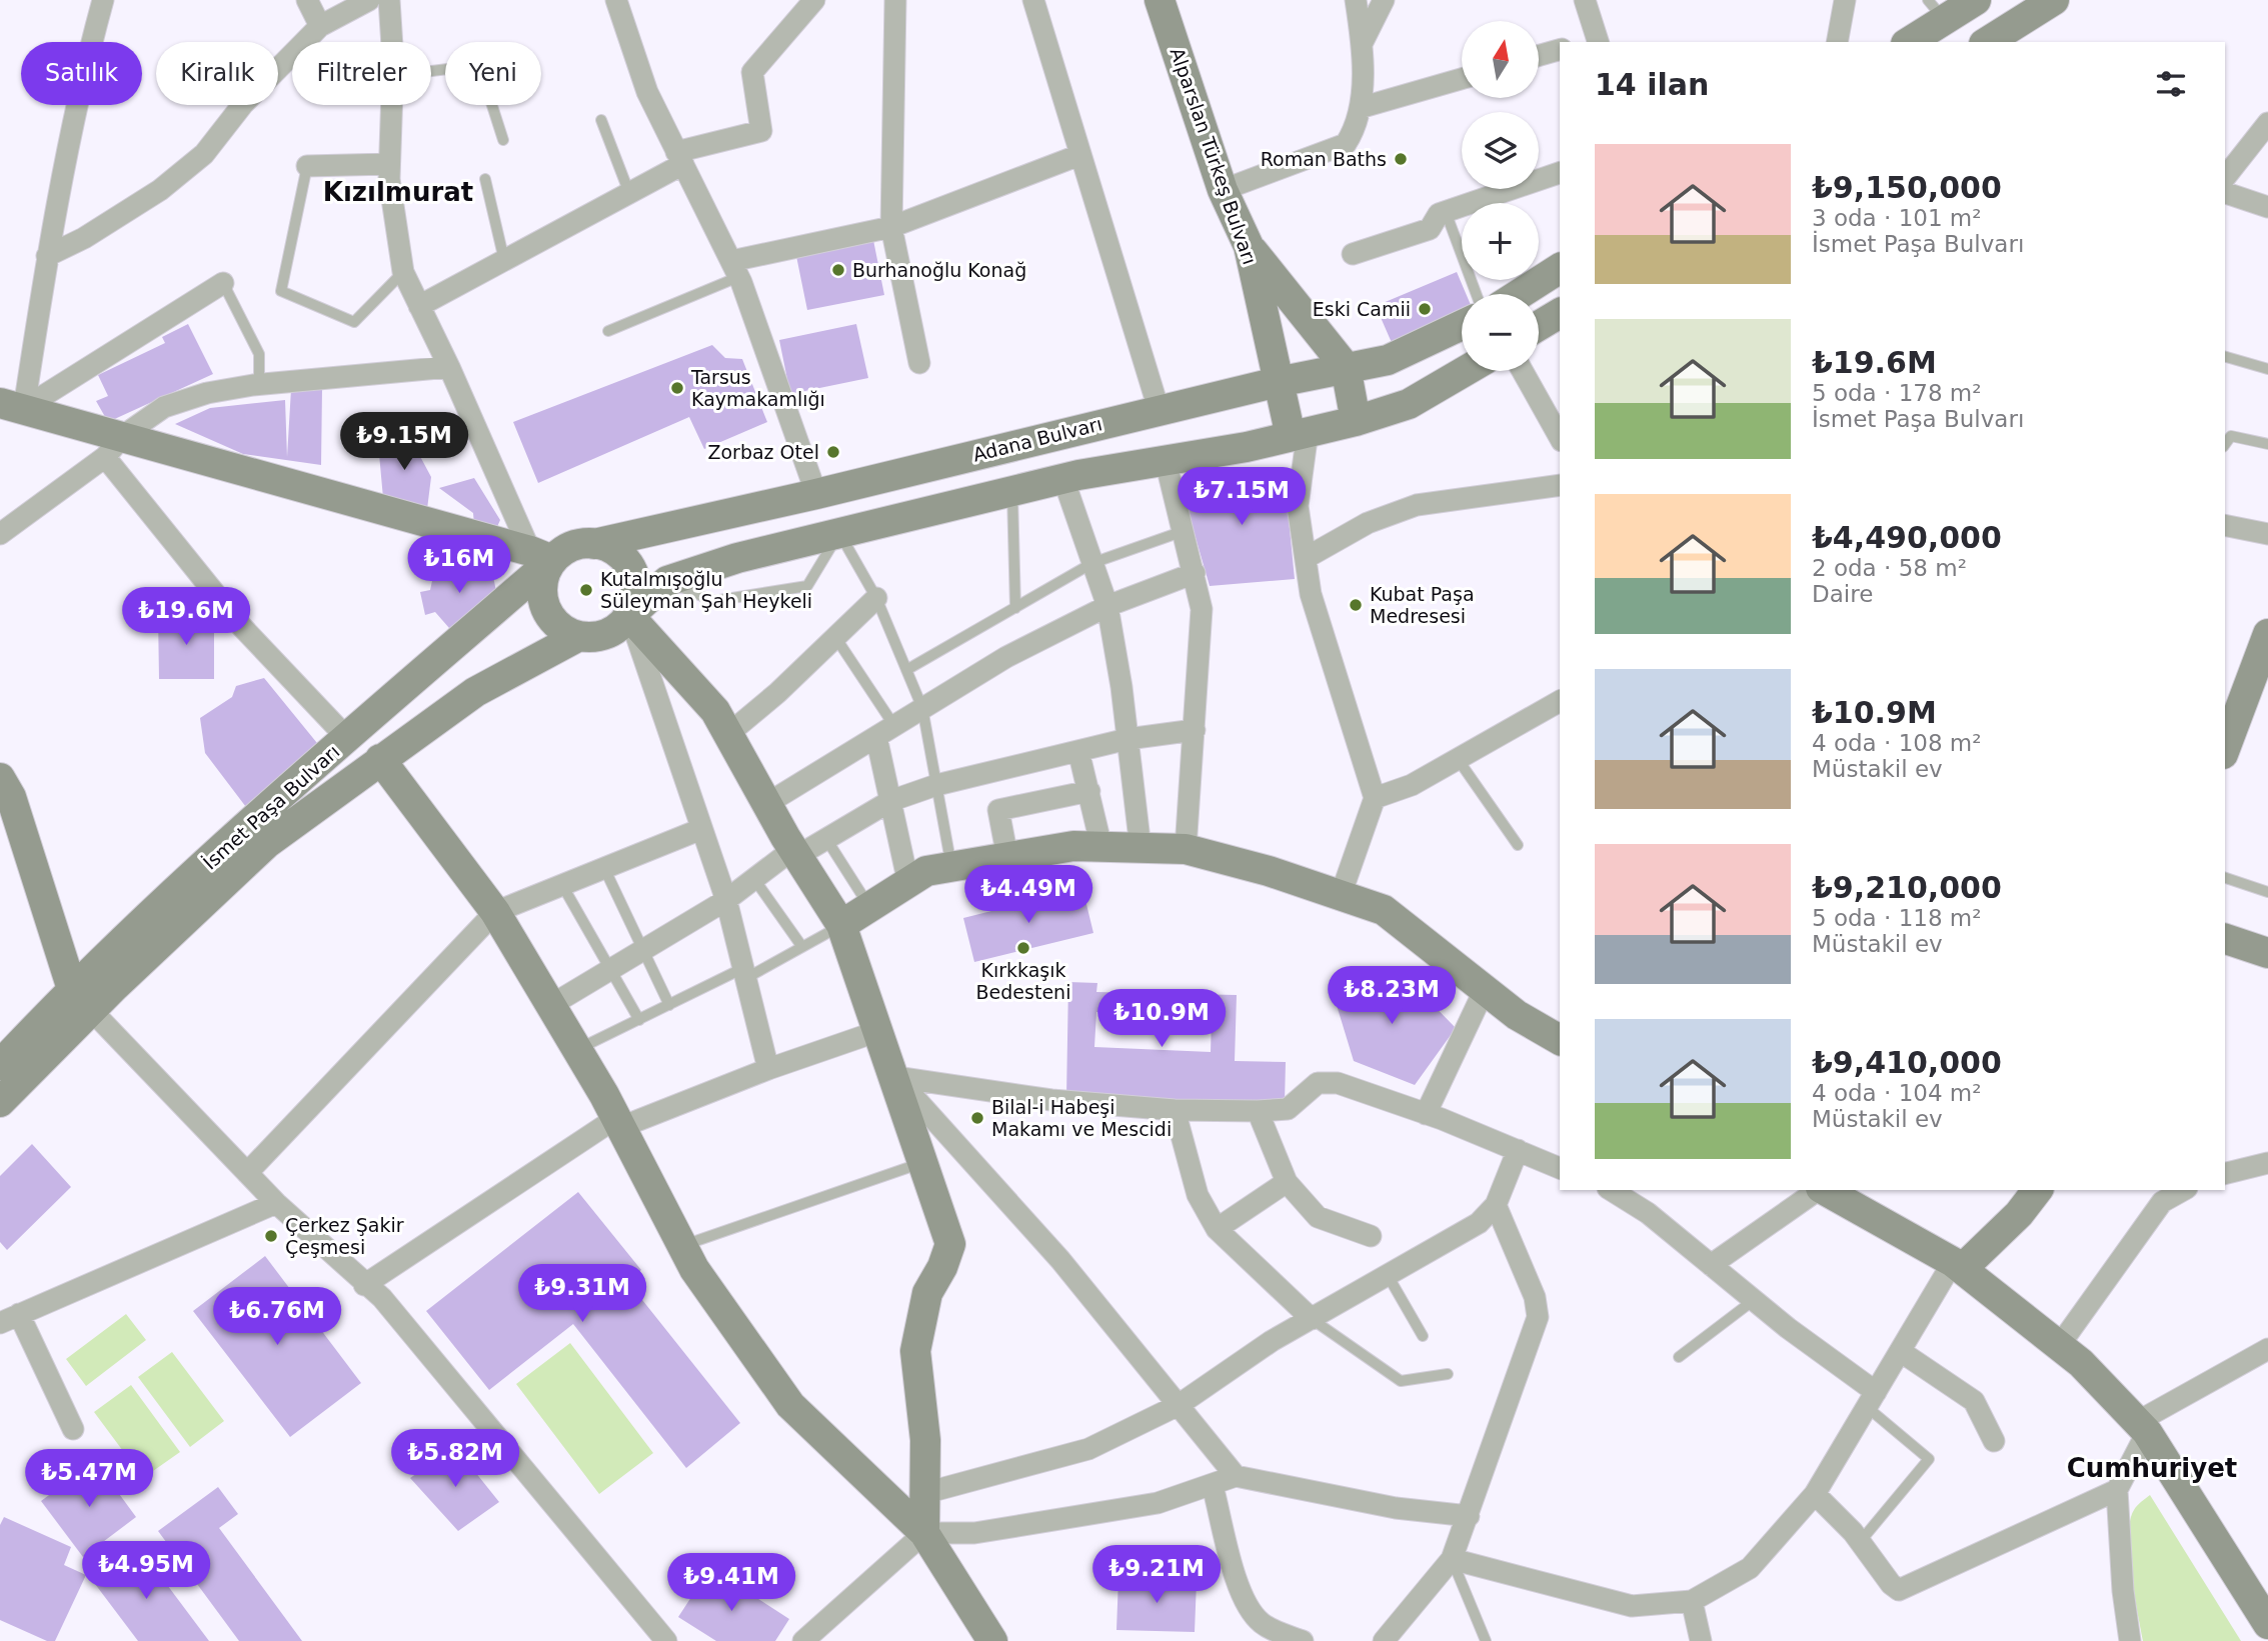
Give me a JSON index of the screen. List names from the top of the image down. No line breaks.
{"streets":{"main road":["Alparslan Türkeş Bulvarı","Adana Bulvarı","İsmet Paşa Bulvarı"]},"crossings":[["Alparslan Türkeş Bulvarı","Adana Bulvarı"],["Adana Bulvarı","İsmet Paşa Bulvarı"]],"districts":["Kızılmurat","Cumhuriyet"],"places":["Roman Baths","Burhanoğlu Konağ","Eski Camii","Tarsus Kaymakamlığı","Zorbaz Otel","Kutalmışoğlu Süleyman Şah Heykeli","Kubat Paşa Medresesi","Kırkkaşık Bedesteni","Bilal-i Habeşi Makamı ve Mescidi","Çerkez Şakir Çeşmesi"],"north":"top","page":{"map_buttons":["+","−"],"chip":["Satılık","Kiralık","Filtreler","Yeni"],"heading":"14 ilan","list":[{"name":"₺9,150,000","note":"3 oda · 101 m² · İsmet Paşa Bulvarı"},{"name":"₺19.6M","note":"5 oda · 178 m² · İsmet Paşa Bulvarı"},{"name":"₺4,490,000","note":"2 oda · 58 m² · Daire"},{"name":"₺10.9M","note":"4 oda · 108 m² · Müstakil ev"},{"name":"₺9,210,000","note":"5 oda · 118 m² · Müstakil ev"},{"name":"₺9,410,000","note":"4 oda · 104 m² · Müstakil ev"}],"price":["₺9.15M","₺7.15M","₺16M","₺19.6M","₺4.49M","₺8.23M","₺10.9M","₺9.31M","₺6.76M","₺5.82M","₺5.47M","₺4.95M","₺9.21M","₺9.41M"]}}
